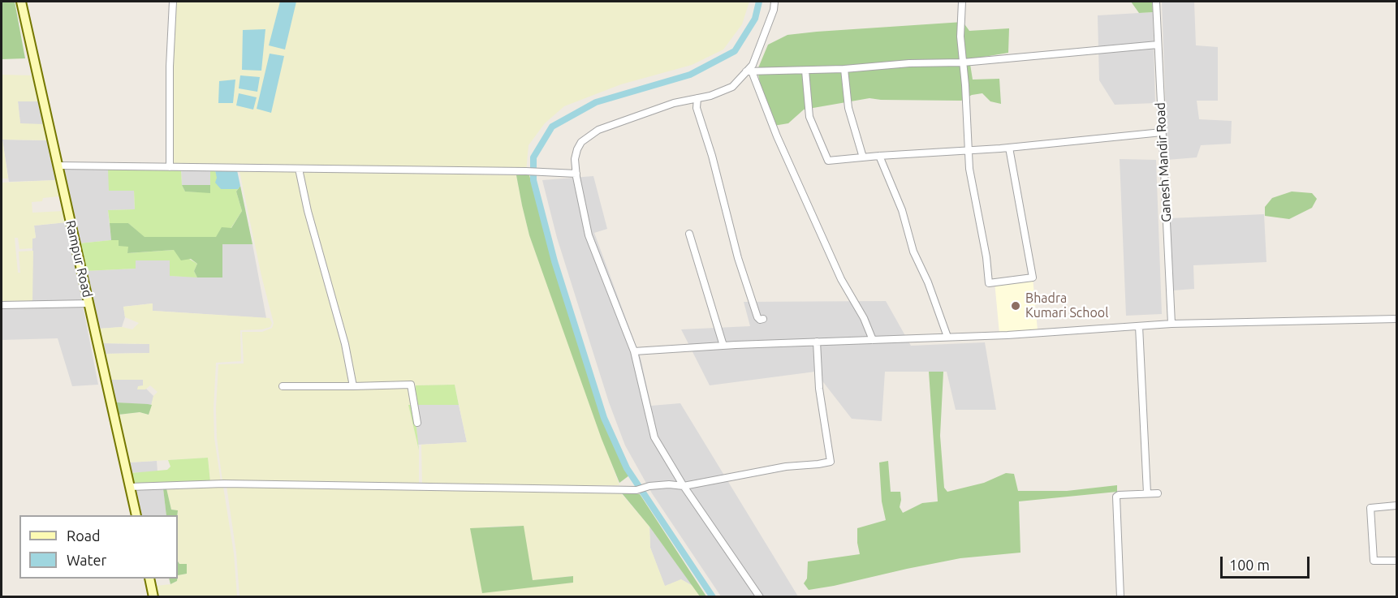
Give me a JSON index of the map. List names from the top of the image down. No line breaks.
{"streets":{"main road":["Rampur Road"],"street":["Ganesh Mandir Road"]},"places":["Bhadra Kumari School"],"legend":["Road","Water"],"scale_bar":"100 m"}
